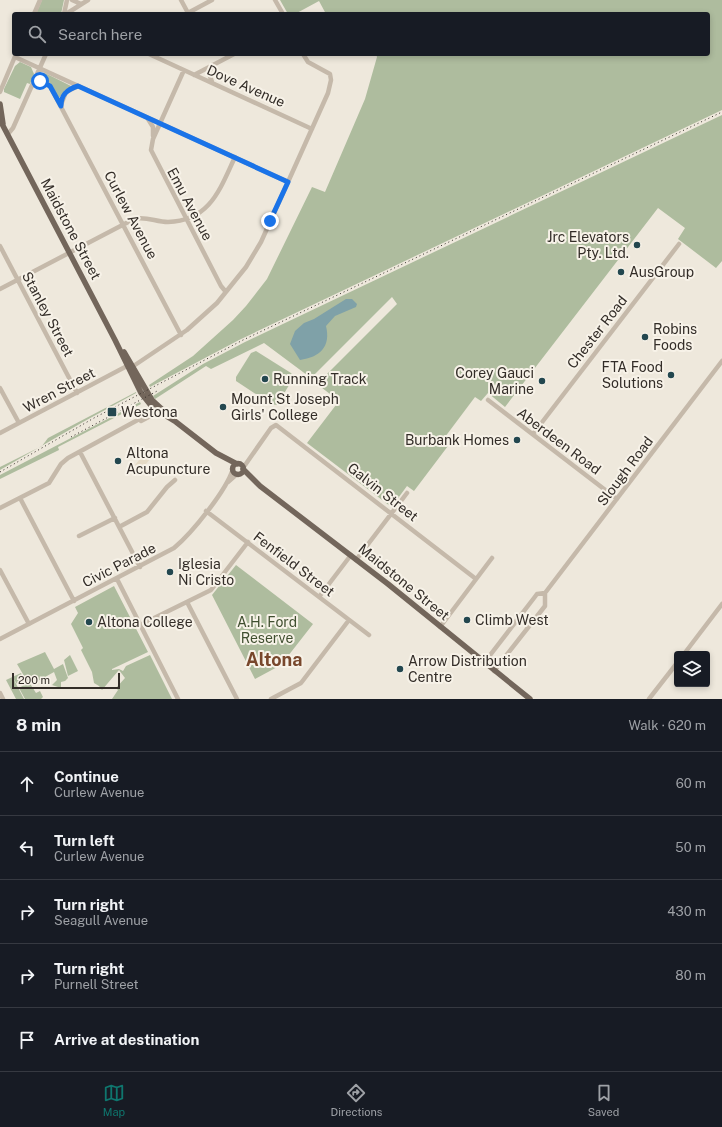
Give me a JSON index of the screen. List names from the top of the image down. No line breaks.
{"streets":{"main road":["Maidstone Street"],"street":["Dove Avenue","Emu Avenue","Curlew Avenue","Stanley Street","Chester Road","Wren Street","Aberdeen Road","Slough Road","Galvin Street","Fenfield Street","Civic Parade"]},"crossings":[["Dove Avenue","Emu Avenue"],["Dove Avenue","Wren Street"],["Emu Avenue","Wren Street"],["Curlew Avenue","Wren Street"],["Maidstone Street","Wren Street"],["Maidstone Street","Slough Road"],["Maidstone Street","Galvin Street"],["Maidstone Street","Civic Parade"],["Stanley Street","Wren Street"],["Chester Road","Aberdeen Road"],["Aberdeen Road","Slough Road"],["Galvin Street","Civic Parade"],["Fenfield Street","Civic Parade"]],"districts":["Altona"],"parks":["A.H. Ford Reserve"],"places":{"other":["Jrc Elevators Pty. Ltd.","AusGroup","Robins Foods","FTA Food Solutions","Running Track","Corey Gauci Marine","Mount St Joseph Girls' College","Burbank Homes","Altona Acupuncture","Iglesia Ni Cristo","Climb West","Altona College","Arrow Distribution Centre"],"transit":["Westona"]},"scale_bar":"200 m","page":{"search":"Search here","scale":"200 m","heading":["8 min","Walk · 620 m"],"list":[["Continue","Curlew Avenue","60 m"],["Turn left","Curlew Avenue","50 m"],["Turn right","Seagull Avenue","430 m"],["Turn right","Purnell Street","80 m"],"Arrive at destination"],"nav":["Map","Directions","Saved"]}}
